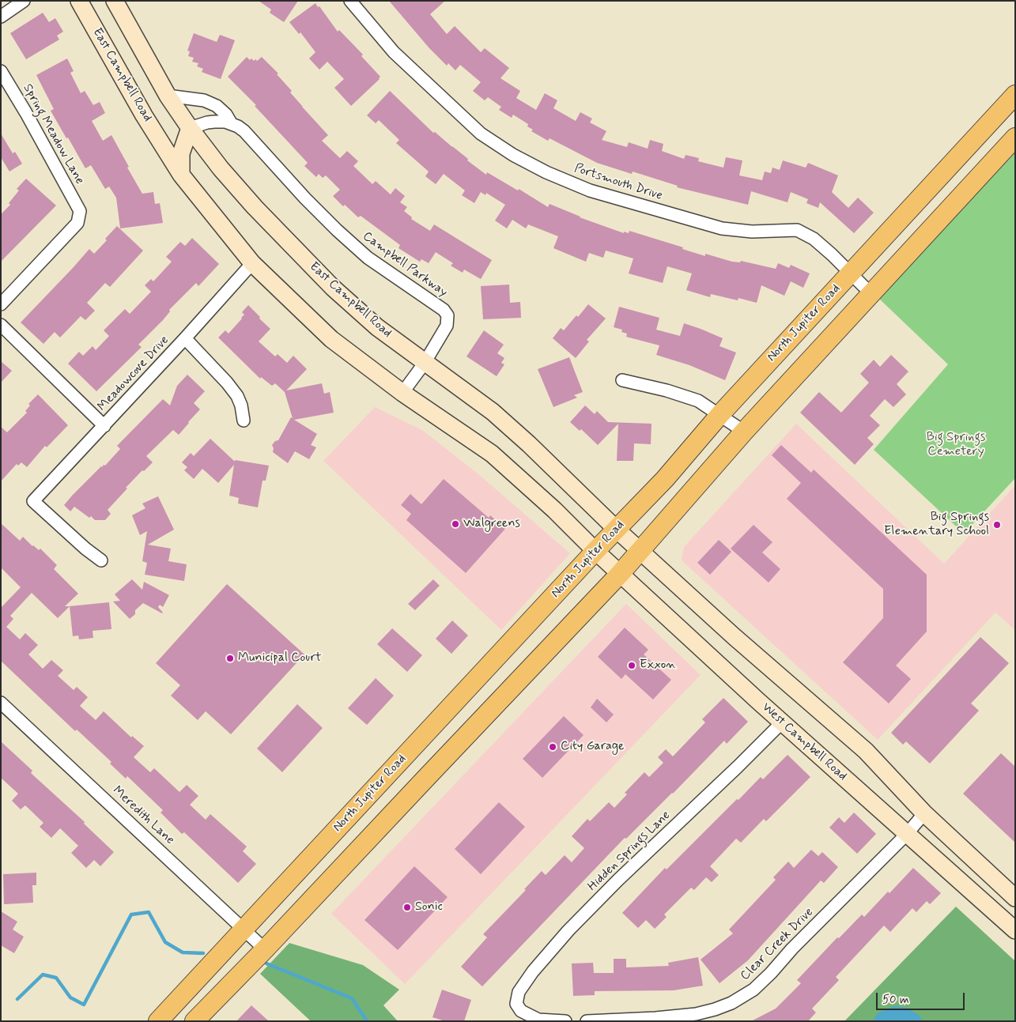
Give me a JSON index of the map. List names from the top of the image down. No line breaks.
{"streets":{"main road":["East Campbell Road","North Jupiter Road","West Campbell Road"],"street":["Spring Meadow Lane","Portsmouth Drive","Campbell Parkway","Meadowcove Drive","Meredith Lane","Hidden Springs Lane","Clear Creek Drive"]},"crossings":[["East Campbell Road","Campbell Parkway"],["East Campbell Road","North Jupiter Road"],["East Campbell Road","Meadowcove Drive"],["East Campbell Road","West Campbell Road"],["Portsmouth Drive","North Jupiter Road"],["North Jupiter Road","West Campbell Road"],["North Jupiter Road","Meredith Lane"],["West Campbell Road","Hidden Springs Lane"],["West Campbell Road","Clear Creek Drive"]],"parks":["Big Springs Cemetery"],"places":["Walgreens","Big Springs Elementary School","Municipal Court","Exxon","City Garage","Sonic"],"scale_bar":"50 m"}
